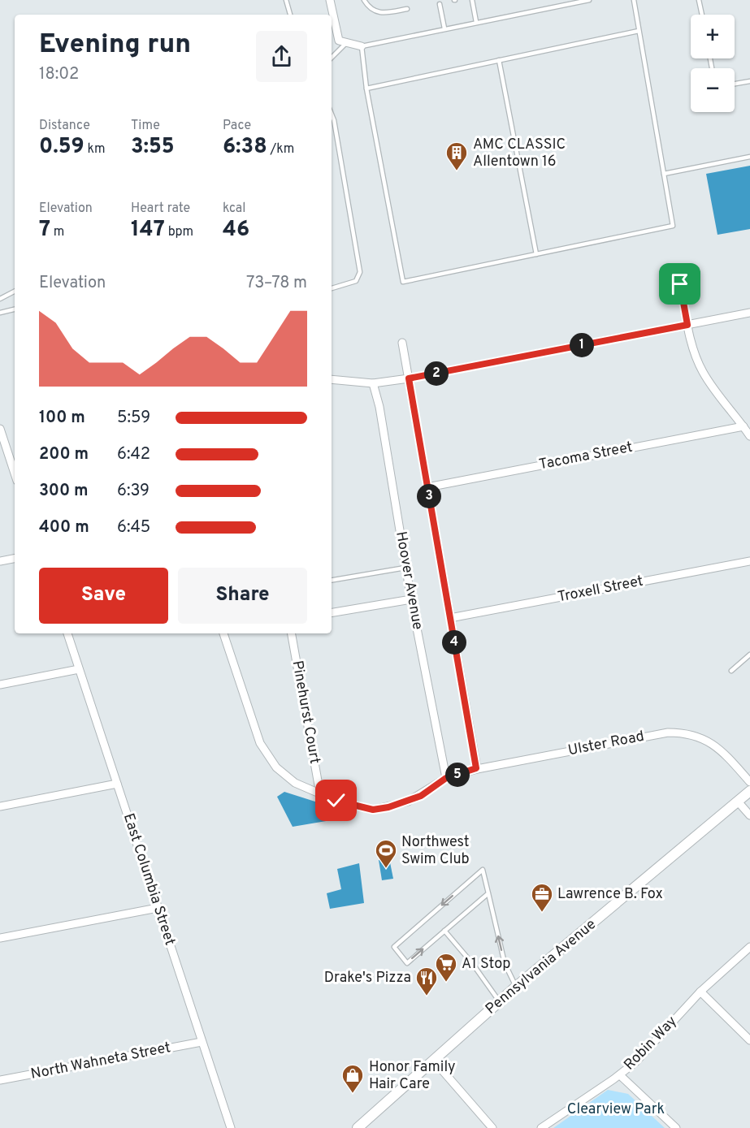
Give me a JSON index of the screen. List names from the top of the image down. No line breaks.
{"streets":{"street":["Tacoma Street","Hoover Avenue","Troxell Street","Pinehurst Court","Ulster Road","East Columbia Street","Pennsylvania Avenue","Robin Way","North Wahneta Street"]},"crossings":[["Hoover Avenue","Ulster Road"],["Pinehurst Court","Ulster Road"],["East Columbia Street","North Wahneta Street"]],"parks":["Clearview Park"],"places":{"building":["AMC CLASSIC Allentown 16"],"sports":["Northwest Swim Club"],"office":["Lawrence B. Fox"],"supermarket":["A1 Stop"],"restaurant":["Drake's Pizza"],"shop":["Honor Family Hair Care"]},"page":{"map_buttons":["+","−"],"heading":["Evening run","18:02"],"stats":[["Distance","0.59 km"],["Time","3:55"],["Pace","6:38 /km"],["Elevation","7 m"],["Heart rate","147 bpm"],["kcal","46"]],"chart":["Elevation","73–78 m"],"pins":["1","2","3","4","5"],"list":[{"name":"100 m","note":"5:59"},{"name":"200 m","note":"6:42"},{"name":"300 m","note":"6:39"},{"name":"400 m","note":"6:45"}],"buttons":["Save","Share"]}}
